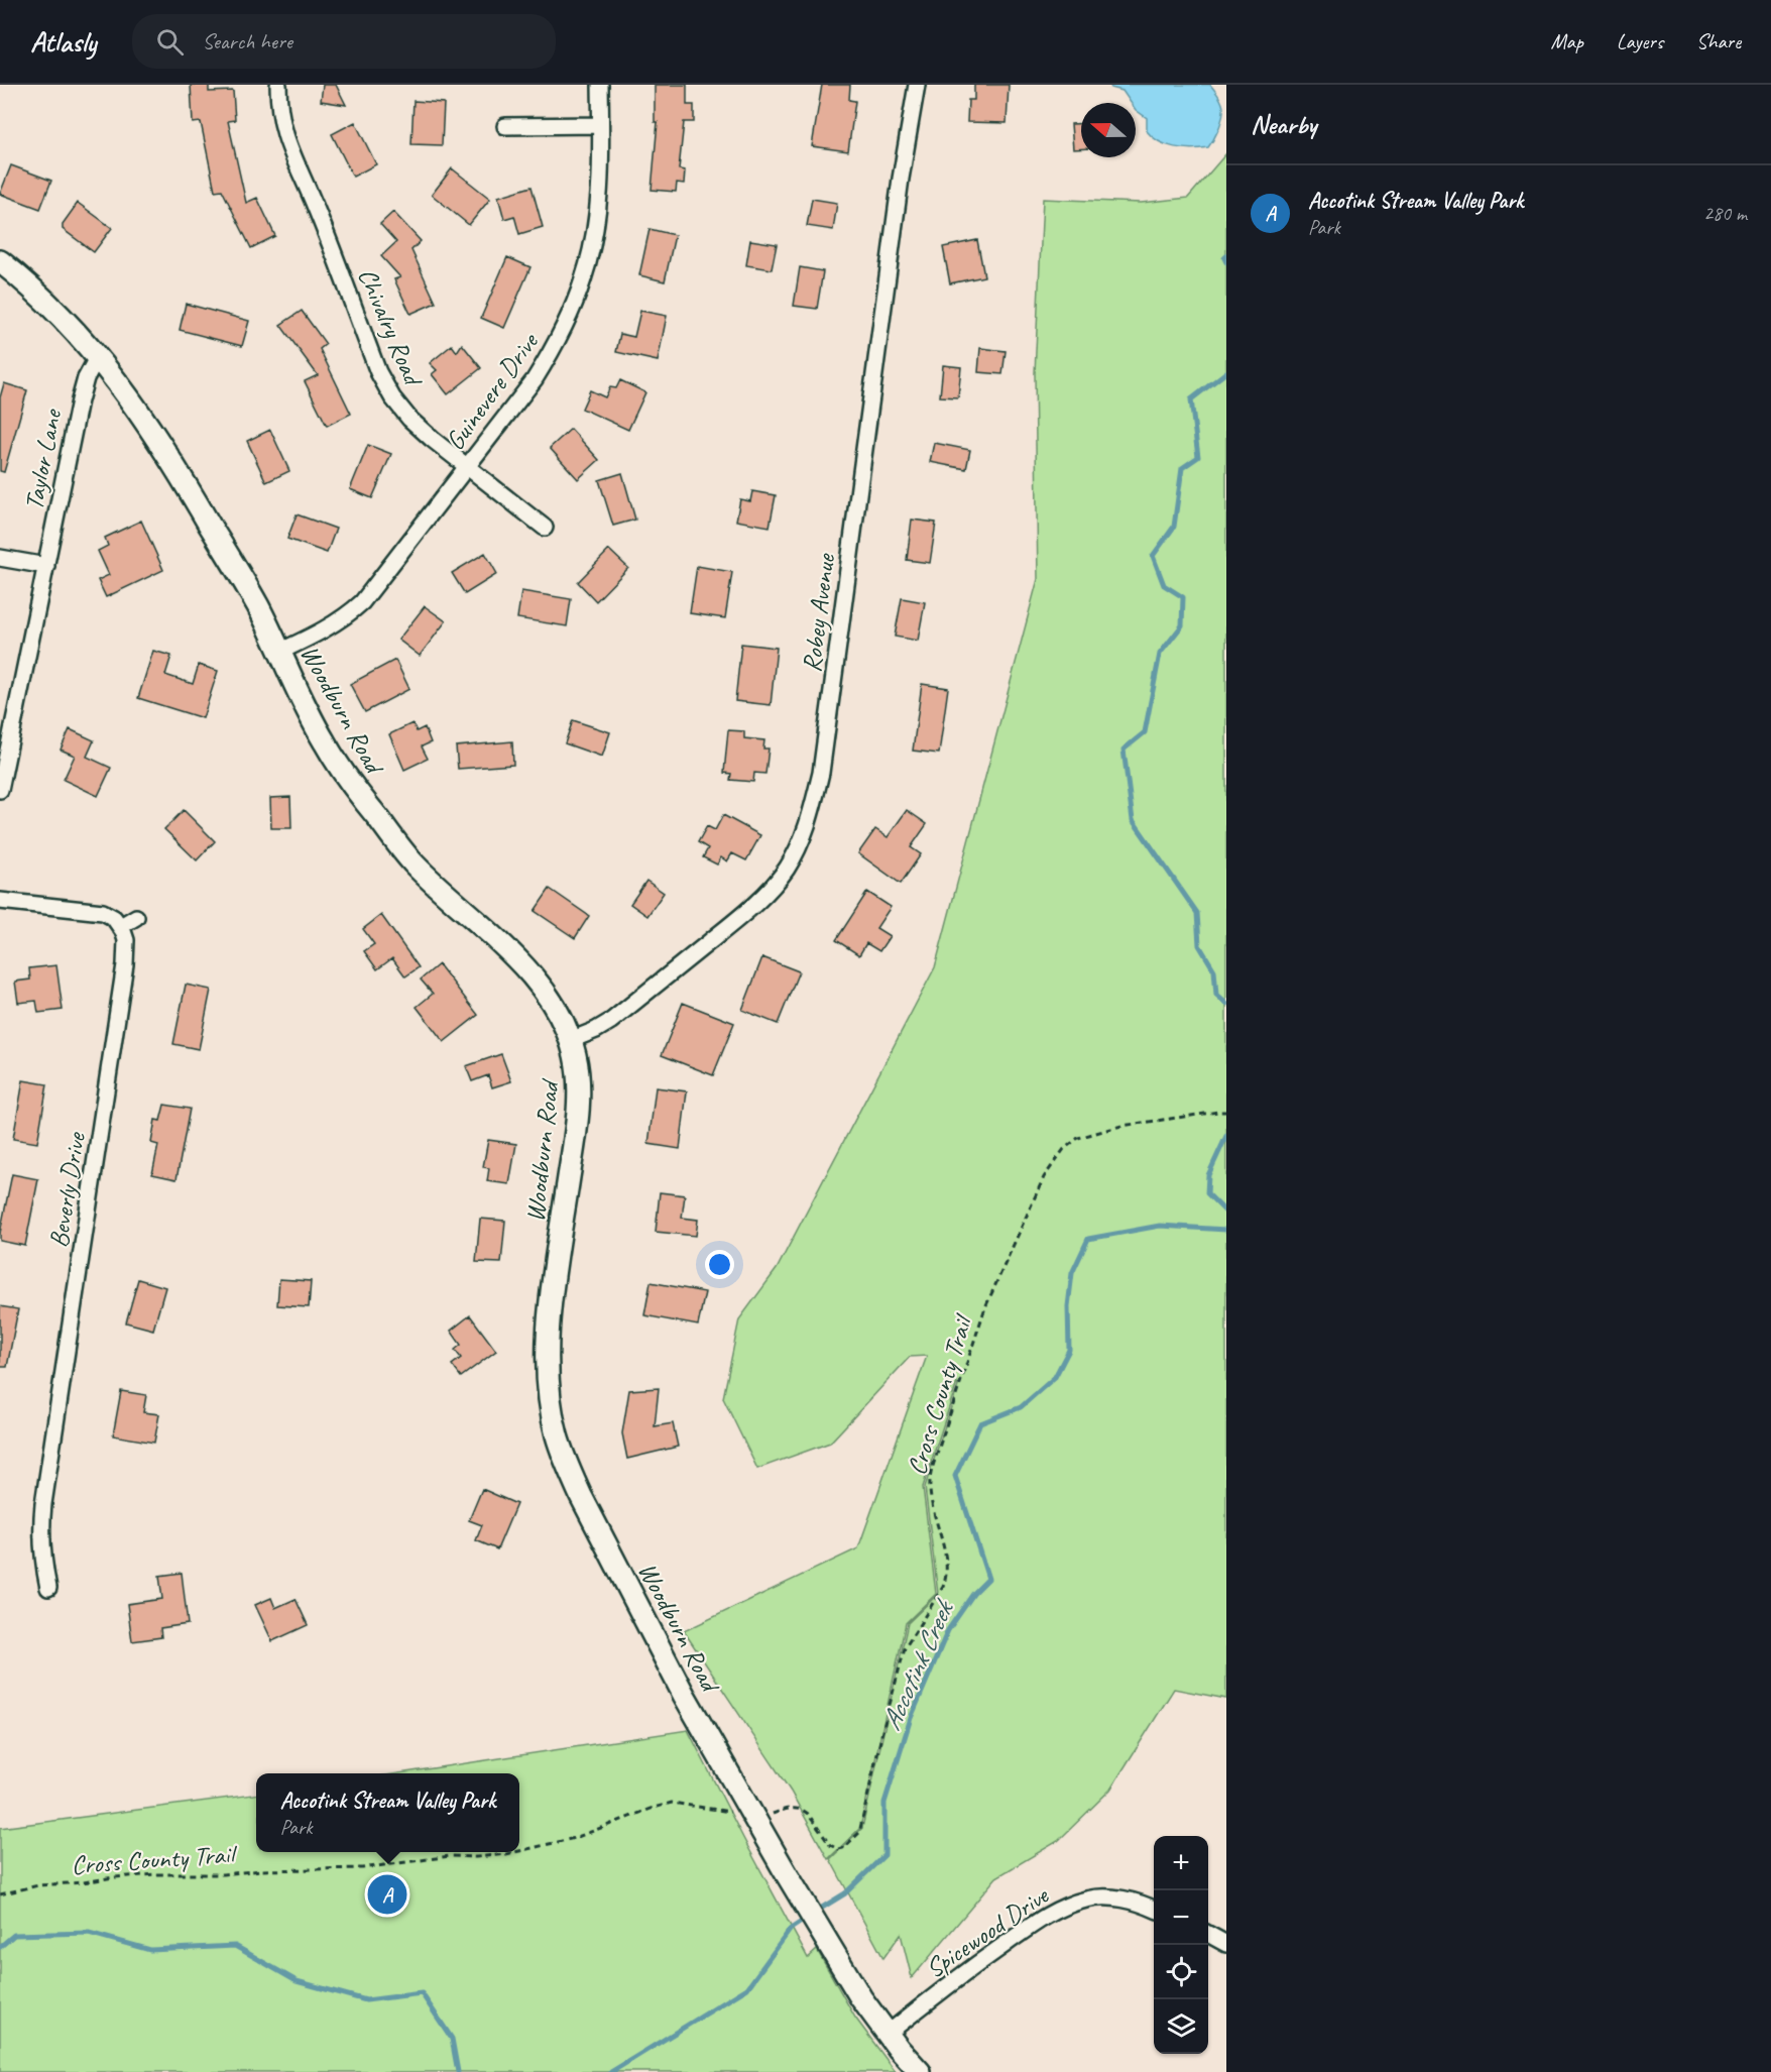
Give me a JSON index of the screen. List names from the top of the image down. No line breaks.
{"streets":{"street":["Chivalry Road","Guinevere Drive","Taylor Lane","Robey Avenue","Woodburn Road","Beverly Drive","Spicewood Drive"],"path":["Cross County Trail"]},"crossings":[["Chivalry Road","Guinevere Drive"],["Guinevere Drive","Woodburn Road"],["Taylor Lane","Woodburn Road"],["Robey Avenue","Woodburn Road"],["Woodburn Road","Cross County Trail"],["Woodburn Road","Spicewood Drive"]],"water":["Accotink Creek"],"north":"left","page":{"header":"Atlasly","search":"Search here","nav":["Map","Layers","Share"],"heading":"Nearby","list":[{"mark":"A","name":"Accotink Stream Valley Park","note":"Park","value":"280 m"}],"popup":["Accotink Stream Valley Park","Park"],"map_buttons":["+","−"],"pins":"A"}}
